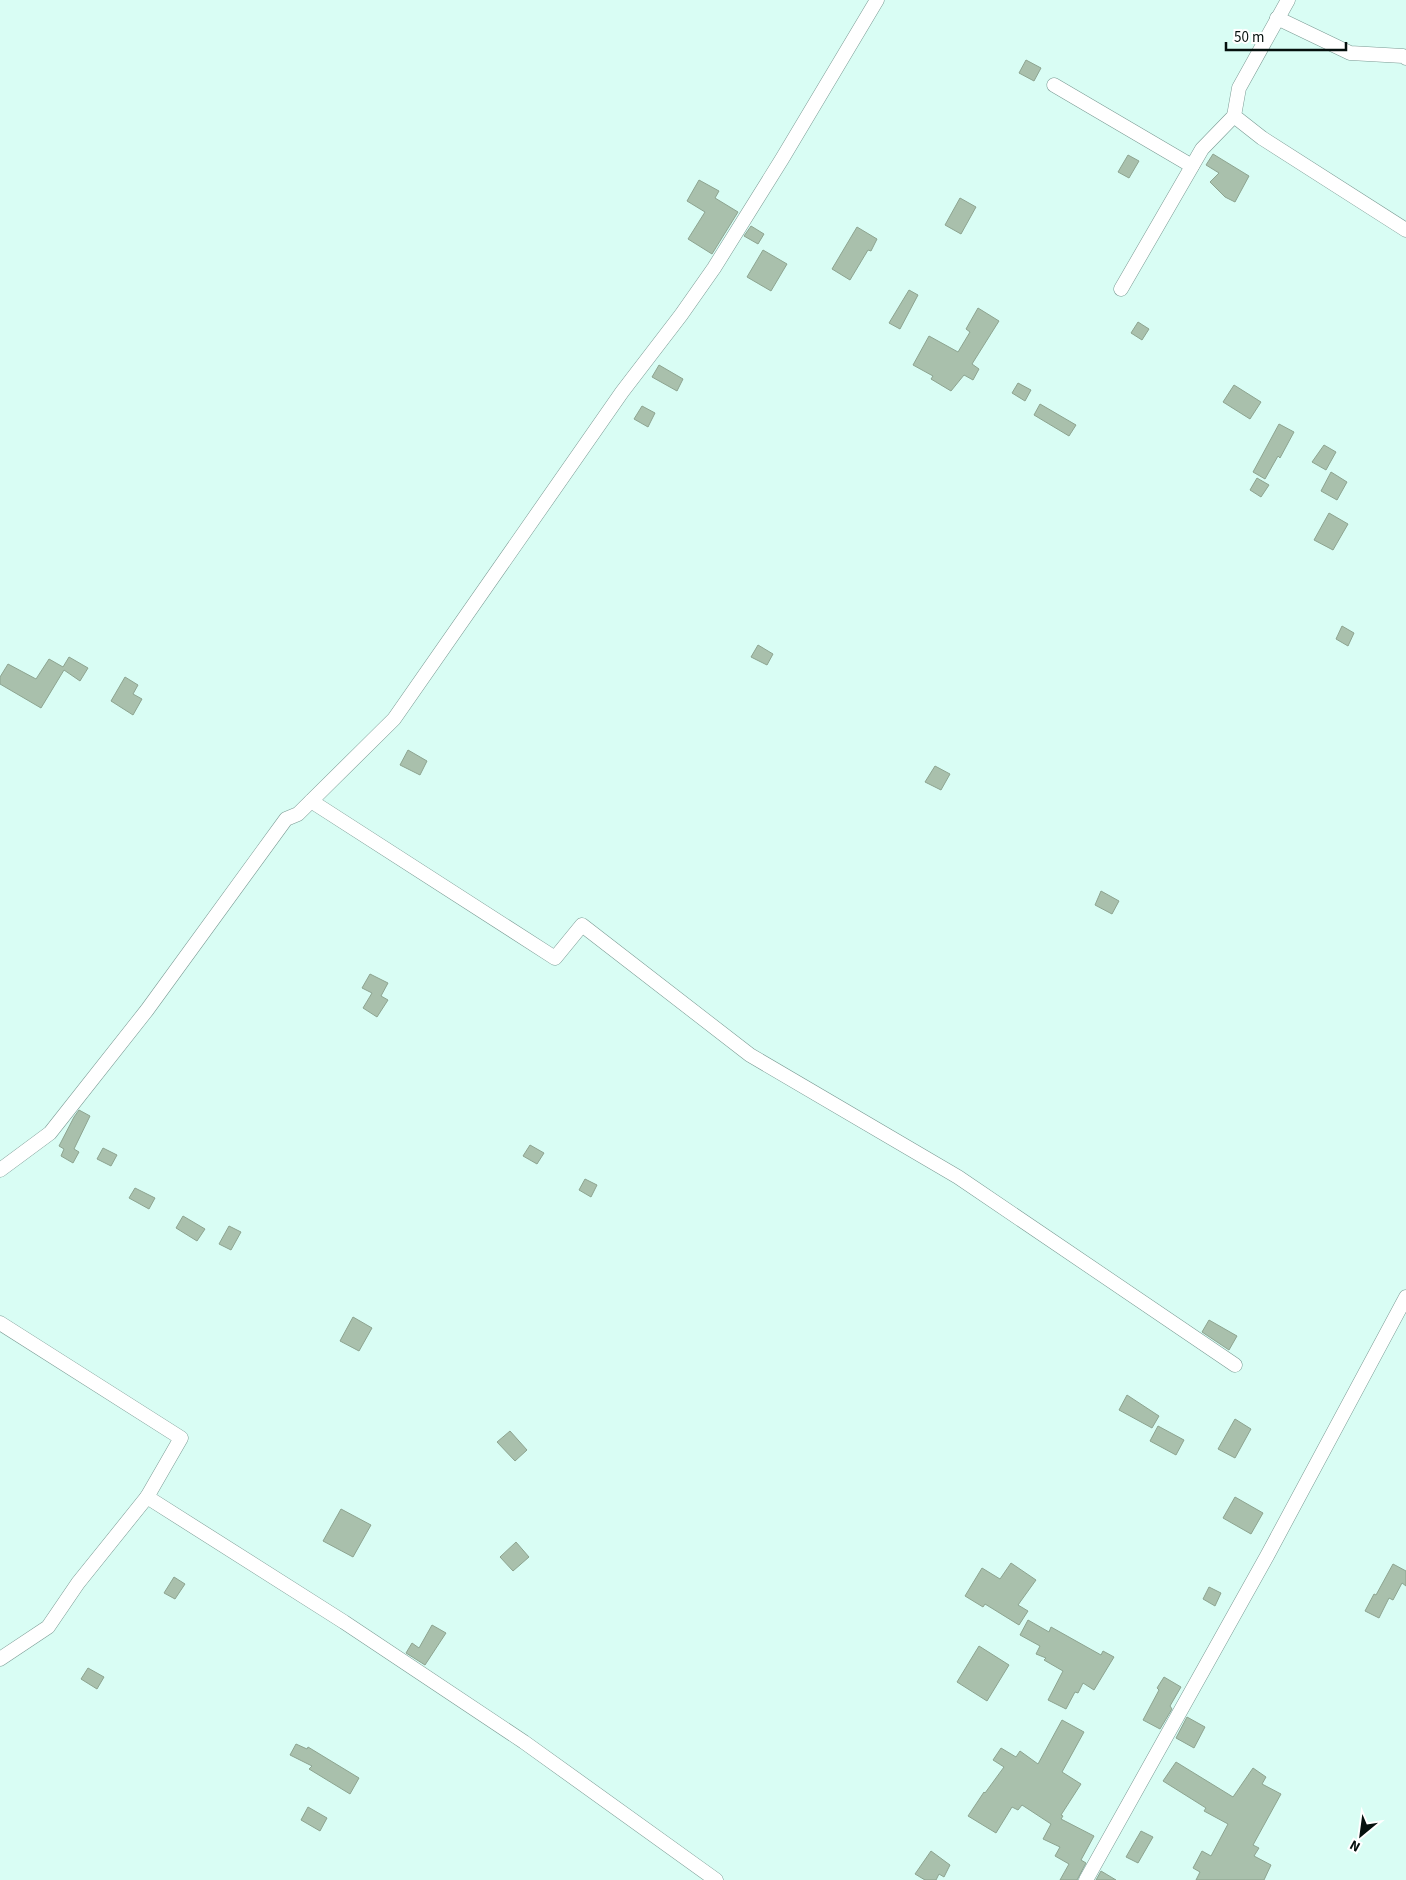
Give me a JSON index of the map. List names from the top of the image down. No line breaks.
{"scale_bar":"50 m","north":"bottom left"}
